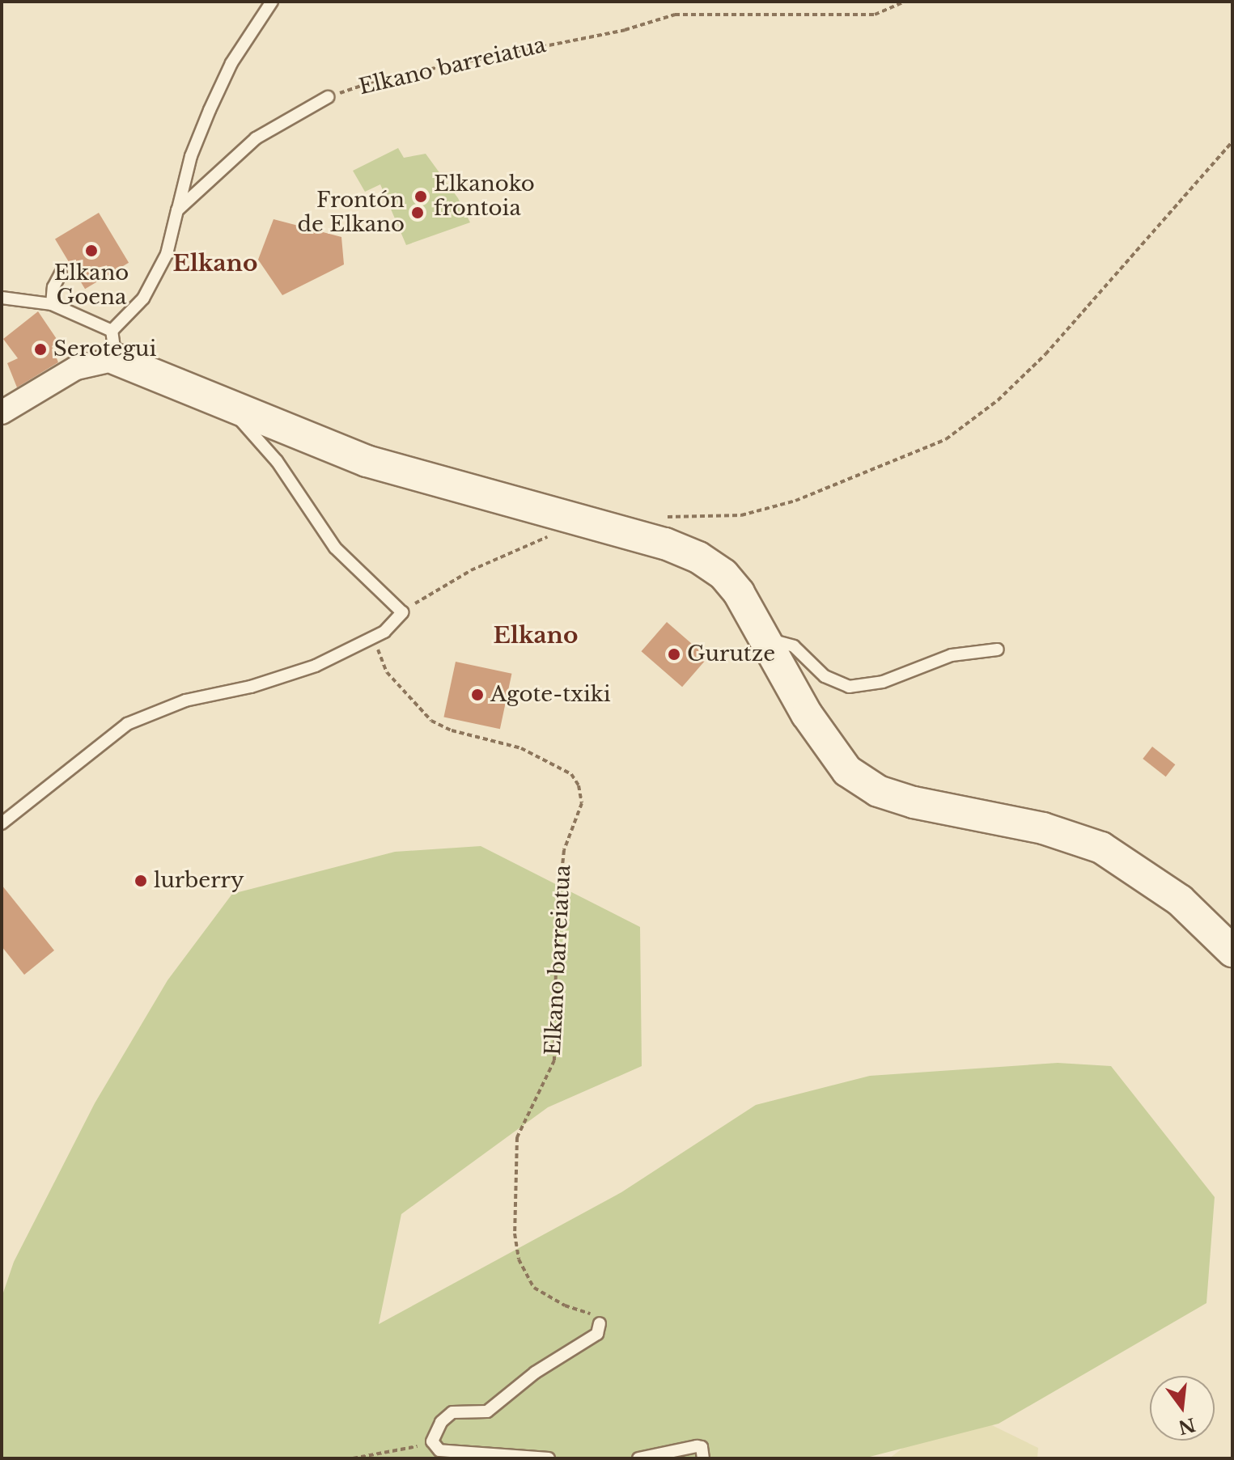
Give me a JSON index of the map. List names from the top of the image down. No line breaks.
{"streets":{"path":["Elkano barreiatua"]},"districts":["Elkano","Elkano"],"places":["Elkanoko frontoia","Frontón de Elkano","Elkano Goena","Serotegui","Gurutze","Agote-txiki","lurberry"],"north":"bottom"}
